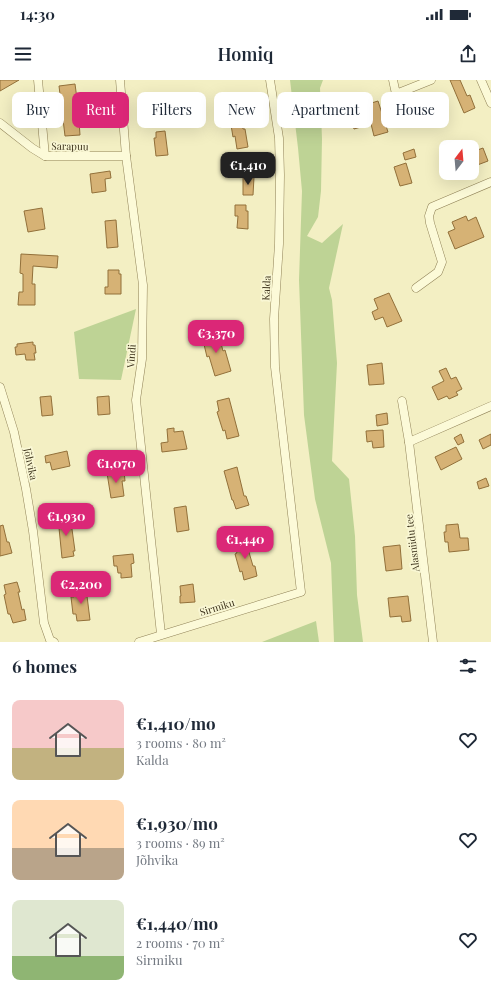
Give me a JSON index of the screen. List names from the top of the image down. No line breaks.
{"streets":{"street":["Sarapuu","Kalda","Vindi","Jõhvika","Alasniidu tee","Sirmiku"]},"crossings":[["Sarapuu","Vindi"],["Kalda","Sirmiku"],["Vindi","Sirmiku"]],"north":"top","page":{"status":"14:30","header":"Homiq","chip":["Buy","Rent","Filters","New","Apartment","House"],"price":["€1,410","€3,370","€1,070","€1,930","€1,440","€2,200"],"heading":"6 homes","list":[{"name":"€1,410/mo","note":"3 rooms · 80 m² · Kalda"},{"name":"€1,930/mo","note":"3 rooms · 89 m² · Jõhvika"},{"name":"€1,440/mo","note":"2 rooms · 70 m² · Sirmiku"}]}}
